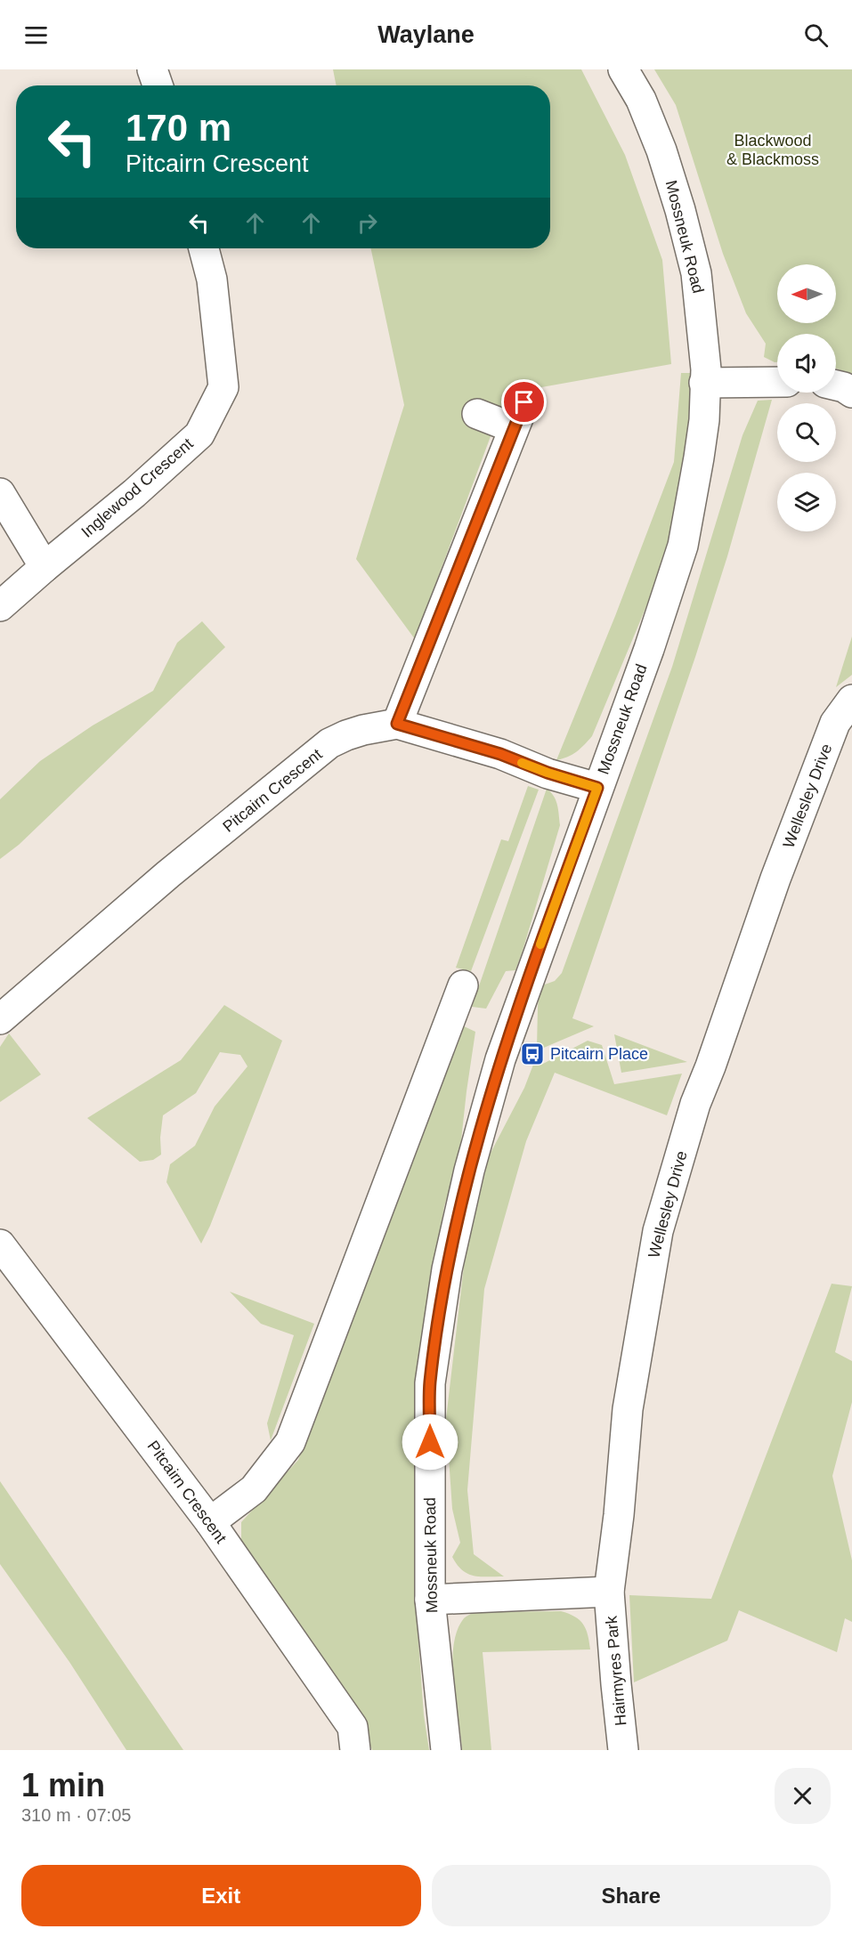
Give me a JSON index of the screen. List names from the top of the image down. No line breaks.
{"streets":{"street":["Mossneuk Road","Inglewood Crescent","Pitcairn Crescent","Wellesley Drive","Hairmyres Park"]},"crossings":[["Mossneuk Road","Pitcairn Crescent"],["Wellesley Drive","Hairmyres Park"]],"parks":["Blackwood & Blackmoss"],"places":{"bus stop":["Pitcairn Place"]},"north":"left","page":{"header":"Waylane","turn":["170 m","Pitcairn Crescent"],"heading":["1 min","310 m · 07:05"],"buttons":["Exit","Share"]}}
